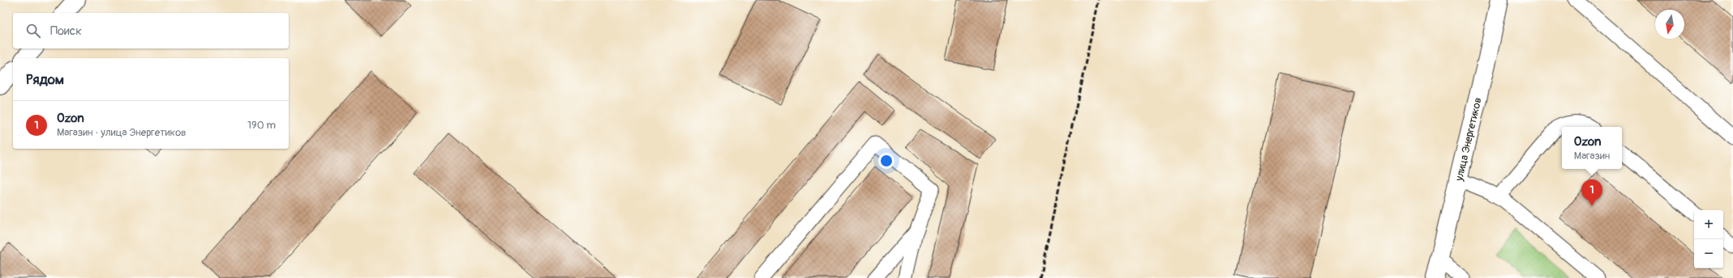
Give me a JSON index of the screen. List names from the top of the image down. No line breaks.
{"streets":{"street":["улица Энергетиков"]},"north":"bottom","page":{"search":"Поиск","heading":"Рядом","list":[{"mark":"1","name":"Ozon","note":"Магазин · улица Энергетиков","value":"190 m"}],"popup":["Ozon","Магазин"],"pins":"1","map_buttons":["+","−"]}}
